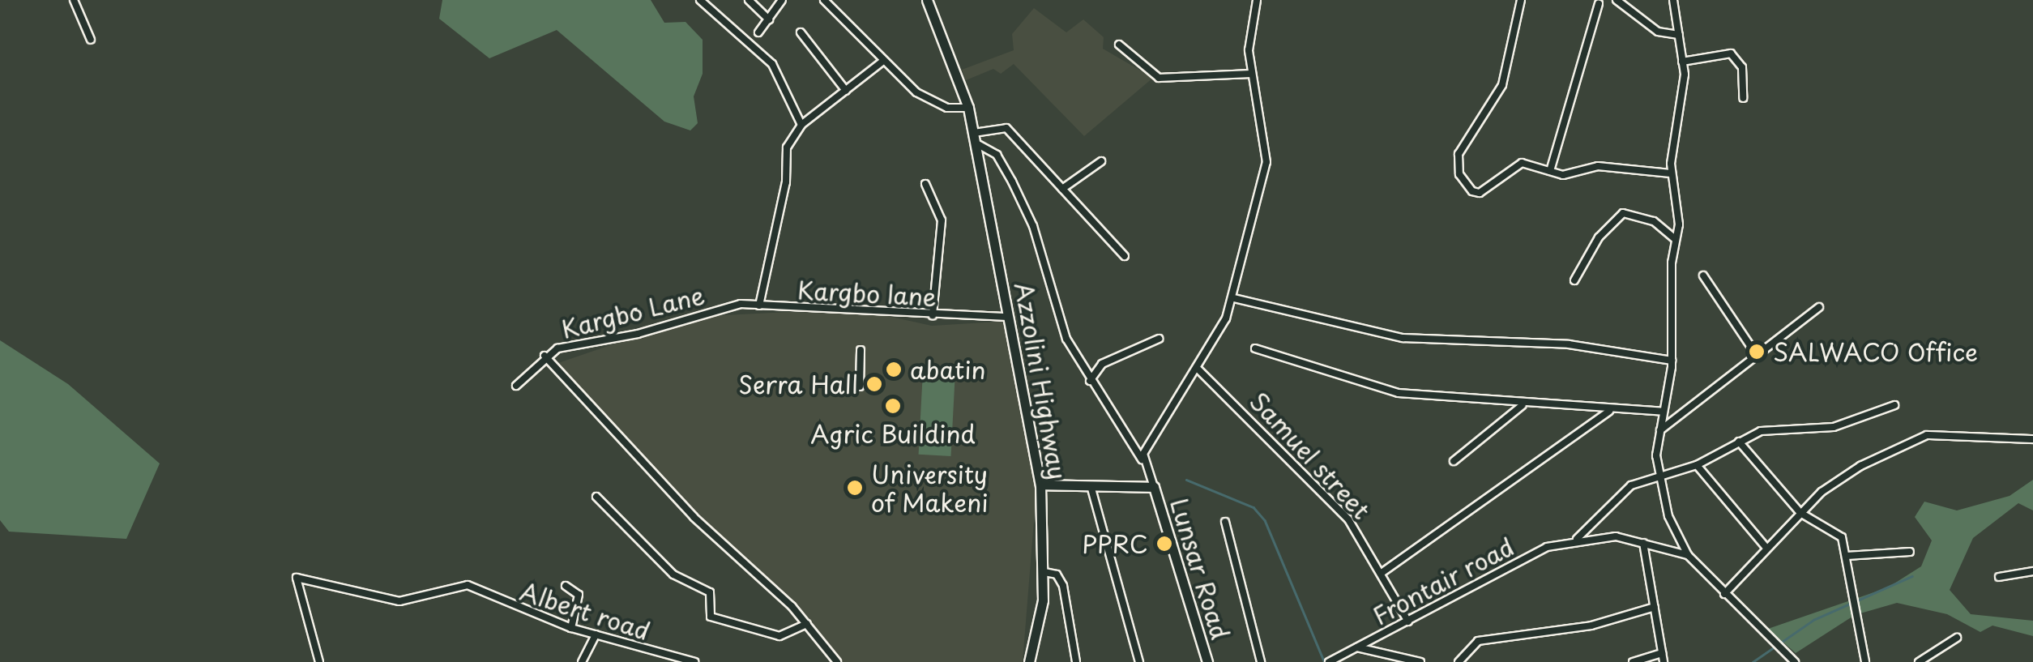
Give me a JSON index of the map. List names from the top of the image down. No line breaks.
{"streets":{"main road":["Azzolini Highway","Lunsar Road"],"street":["Kargbo lane","Kargbo Lane","Samuel street","Frontair road","Albert road"]},"crossings":[["Kargbo lane","Kargbo Lane"],["Kargbo lane","Azzolini Highway"],["Samuel street","Frontair road"]],"places":["SALWACO Office","abatin","Serra Hall","Agric Buildind","University of Makeni","PPRC"]}
